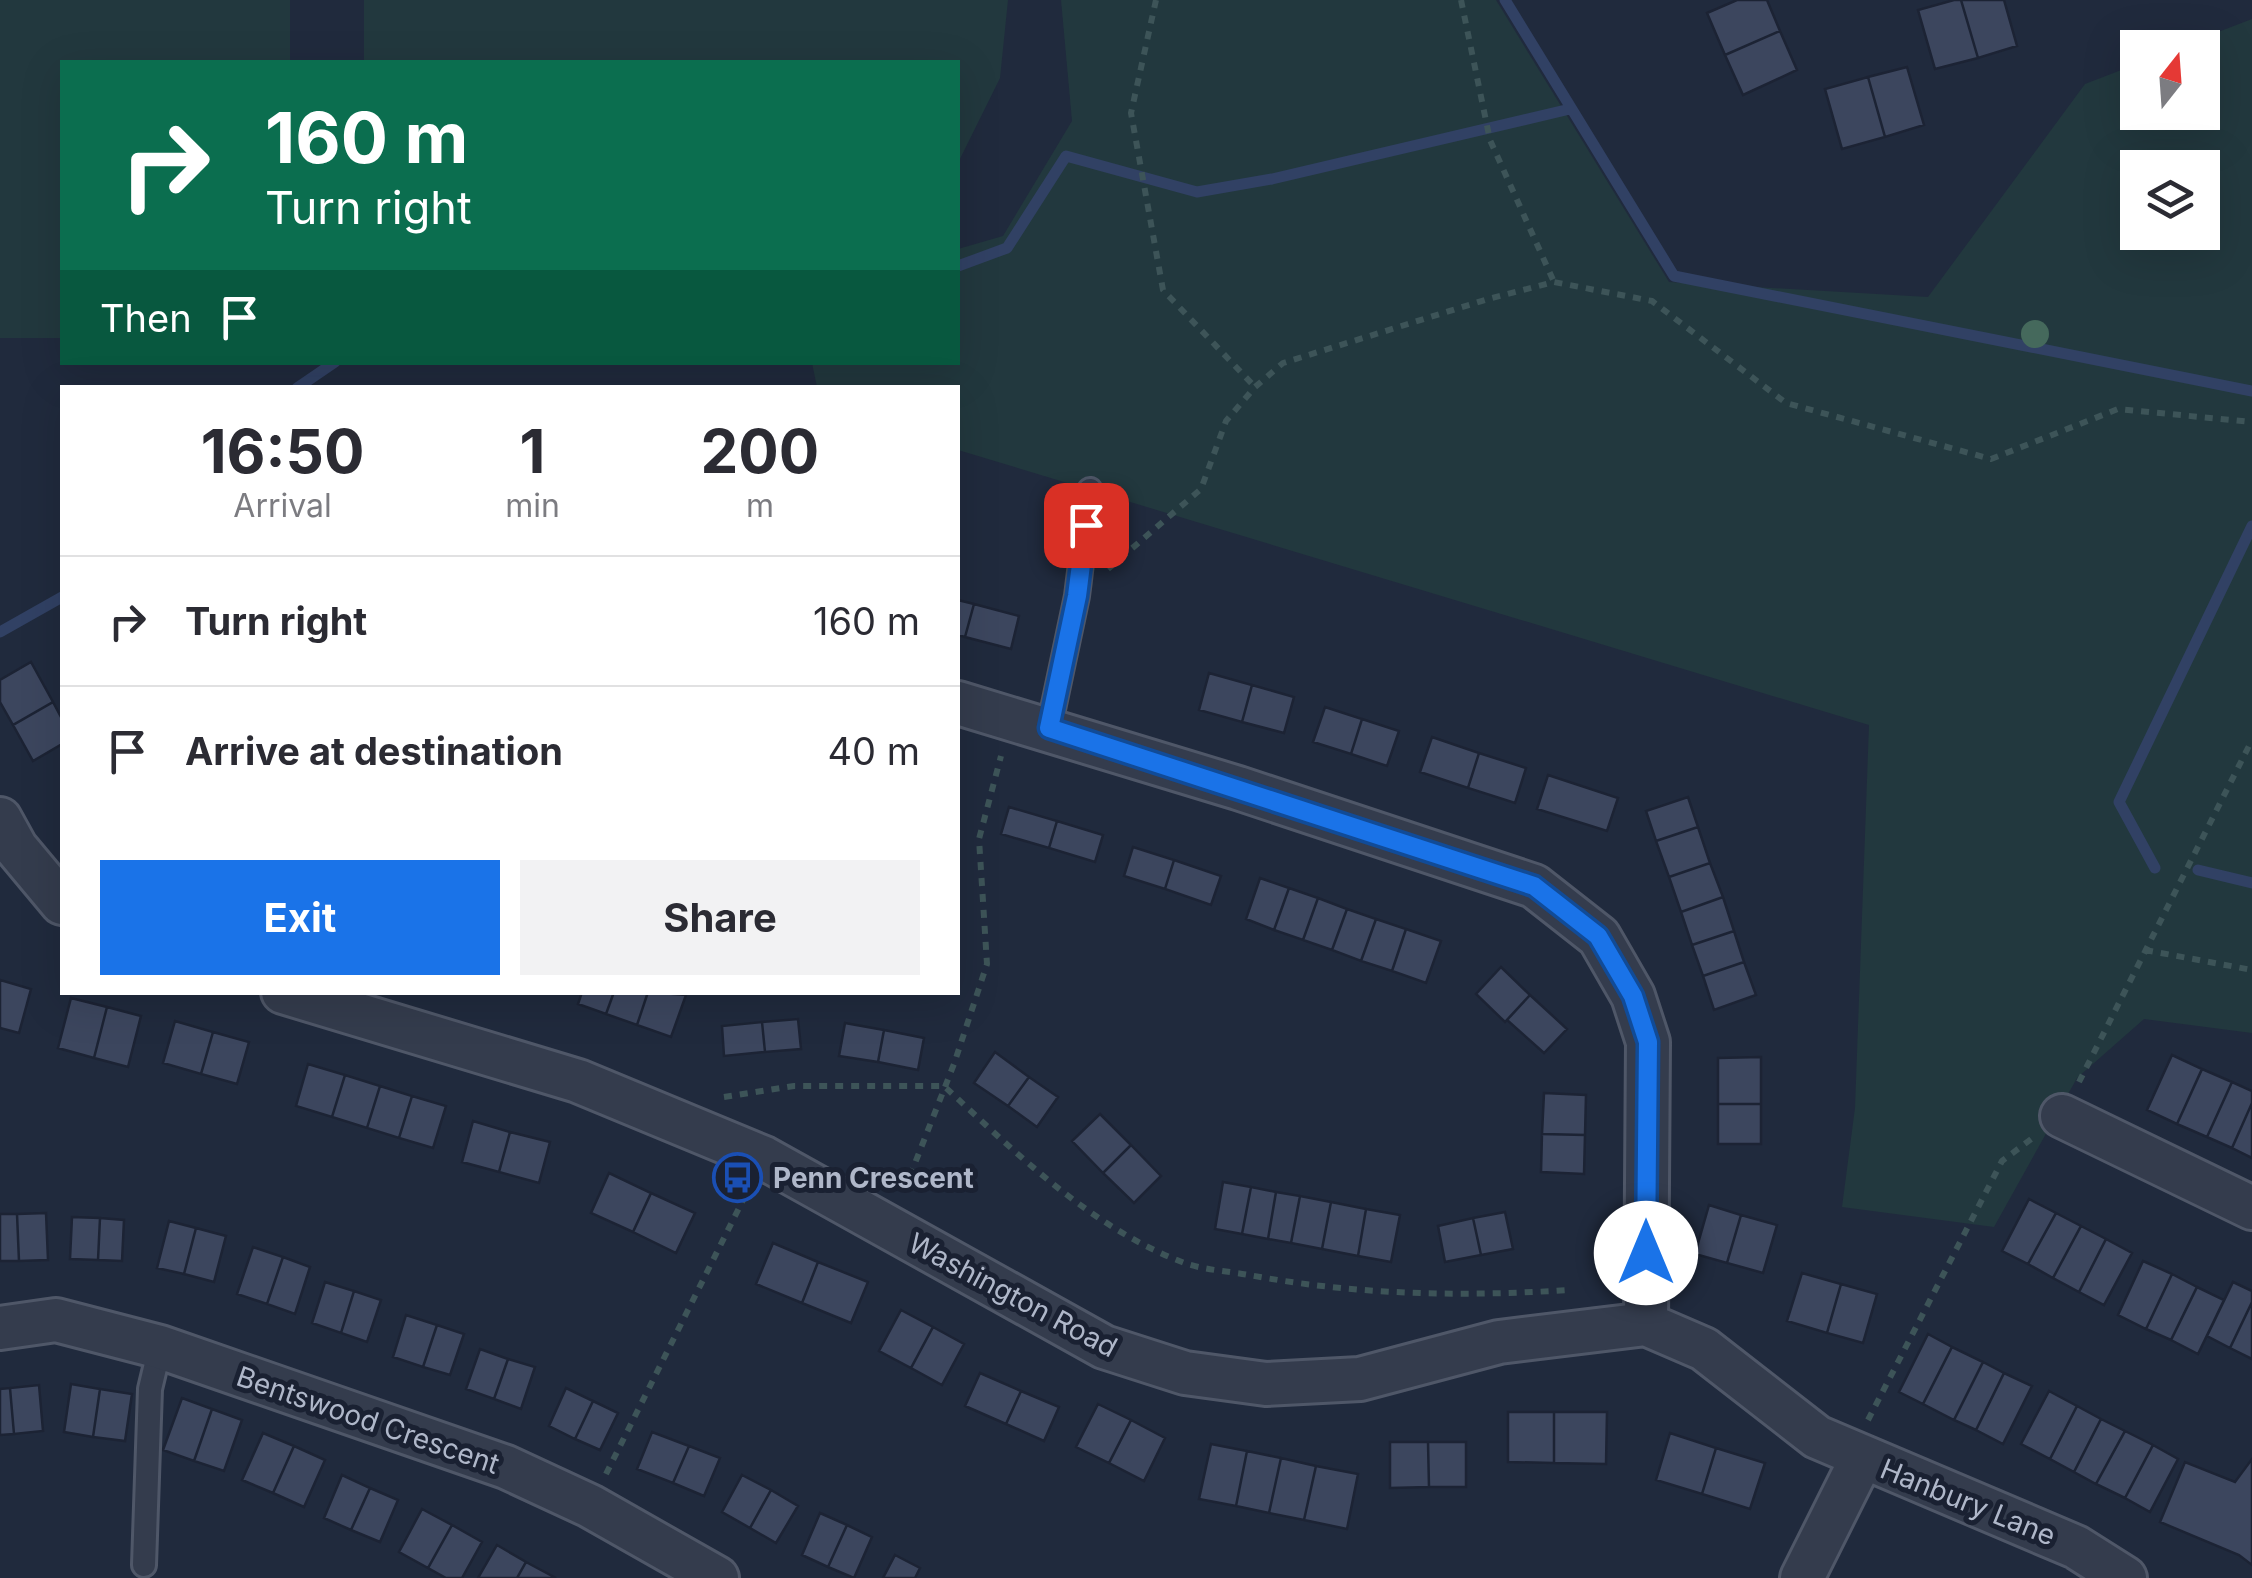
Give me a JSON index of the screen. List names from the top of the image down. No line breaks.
{"streets":{"street":["Washington Road","Bentswood Crescent","Hanbury Lane"]},"places":{"bus stop":["Penn Crescent"]},"north":"top","page":{"turn":["160 m","Turn right"],"then":"Then","eta":["16:50","Arrival","1","min","200","m"],"list":[{"name":"Turn right","value":"160 m"},{"name":"Arrive at destination","value":"40 m"}],"buttons":["Exit","Share"]}}
